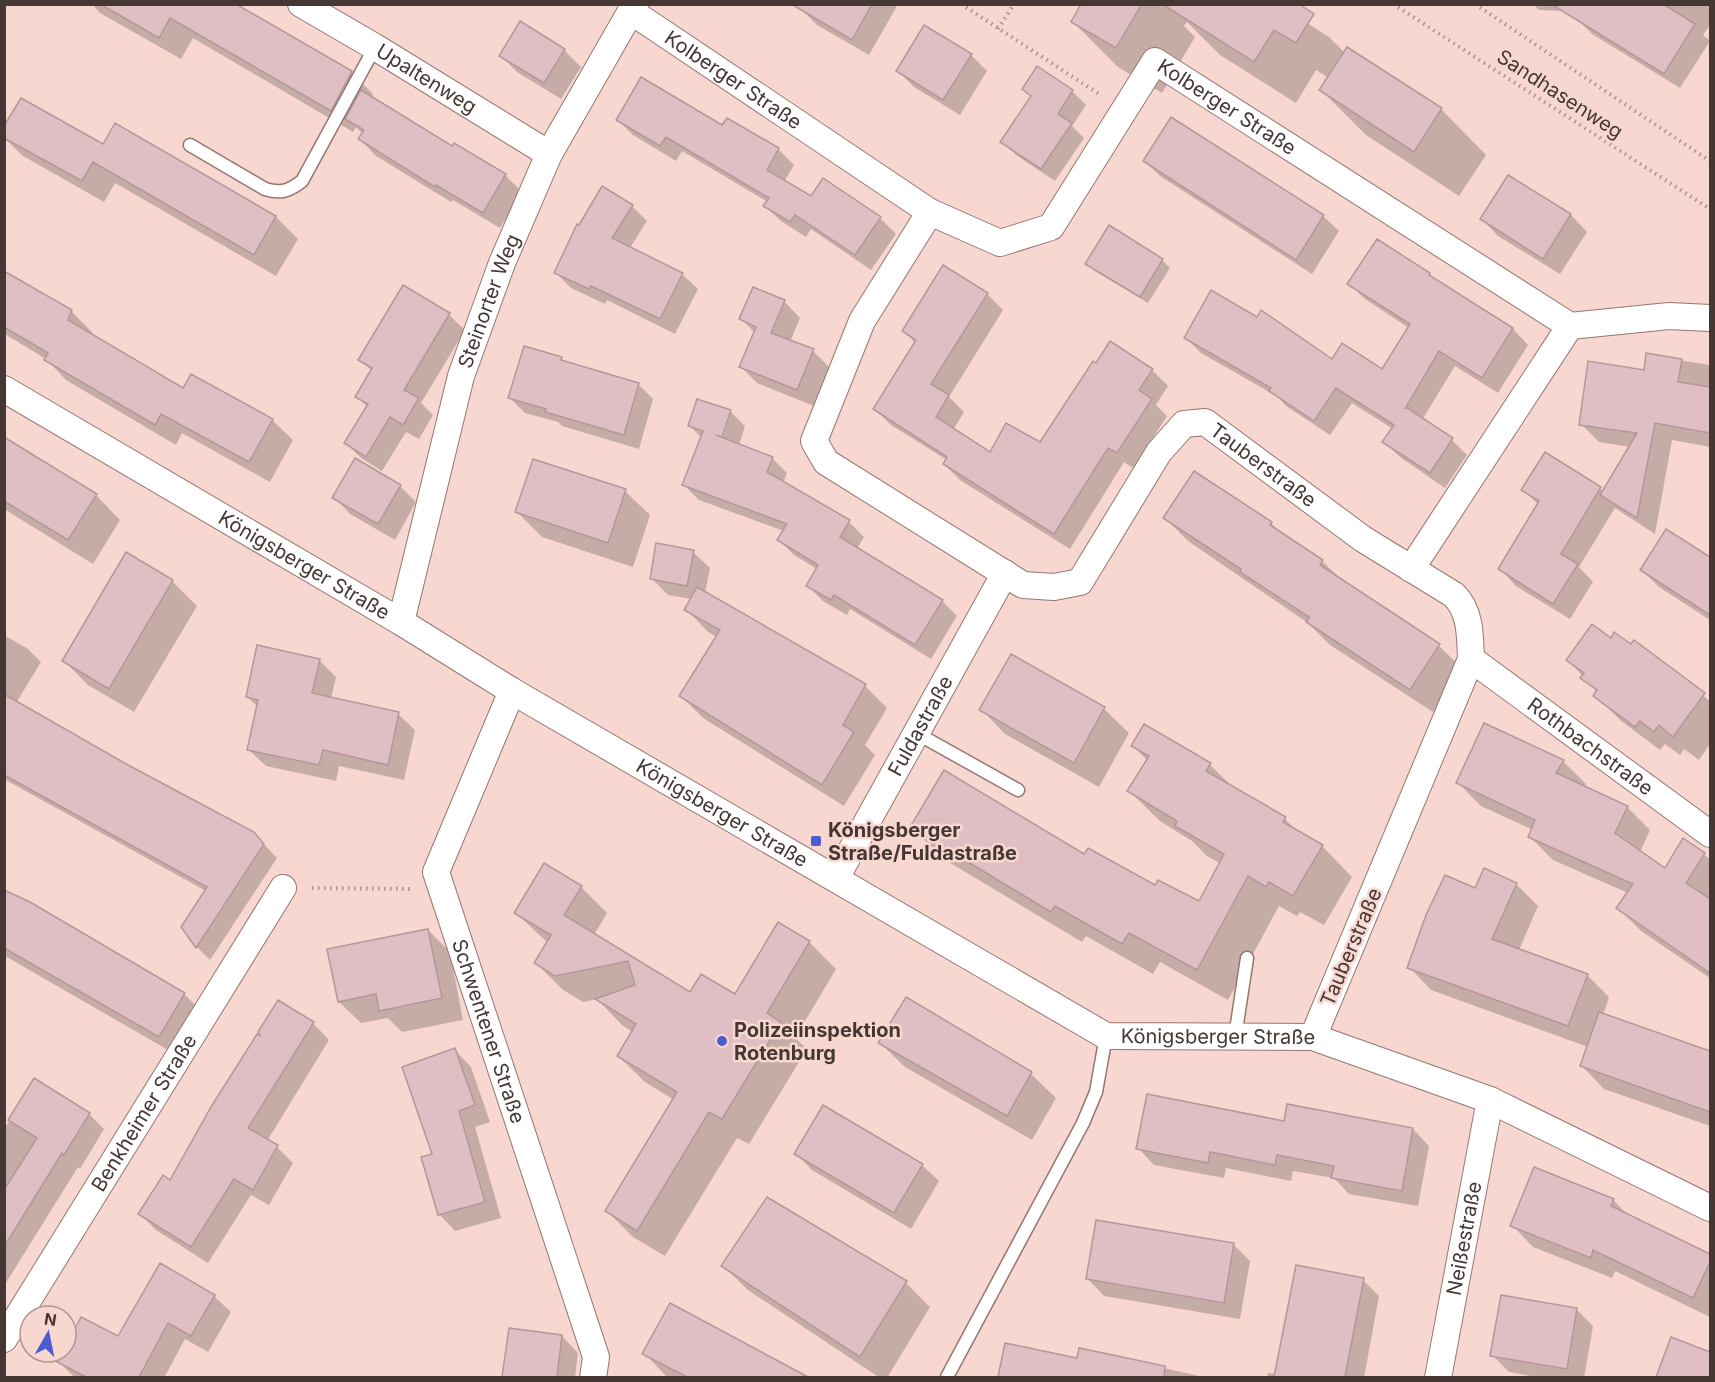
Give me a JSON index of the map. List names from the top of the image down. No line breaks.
{"streets":{"street":["Upaltenweg","Kolberger Straße","Steinorter Weg","Tauberstraße","Königsberger Straße","Fuldastraße","Rothbachstraße","Schwentener Straße","Benkheimer Straße","Neißestraße"],"path":["Sandhasenweg"]},"crossings":[["Upaltenweg","Steinorter Weg"],["Kolberger Straße","Steinorter Weg"],["Kolberger Straße","Tauberstraße"],["Steinorter Weg","Königsberger Straße"],["Tauberstraße","Königsberger Straße"],["Tauberstraße","Fuldastraße"],["Tauberstraße","Rothbachstraße"],["Königsberger Straße","Fuldastraße"],["Königsberger Straße","Schwentener Straße"],["Königsberger Straße","Neißestraße"]],"places":{"transit":["Königsberger Straße/Fuldastraße"],"other":["Polizeiinspektion Rotenburg"]},"north":"top"}
